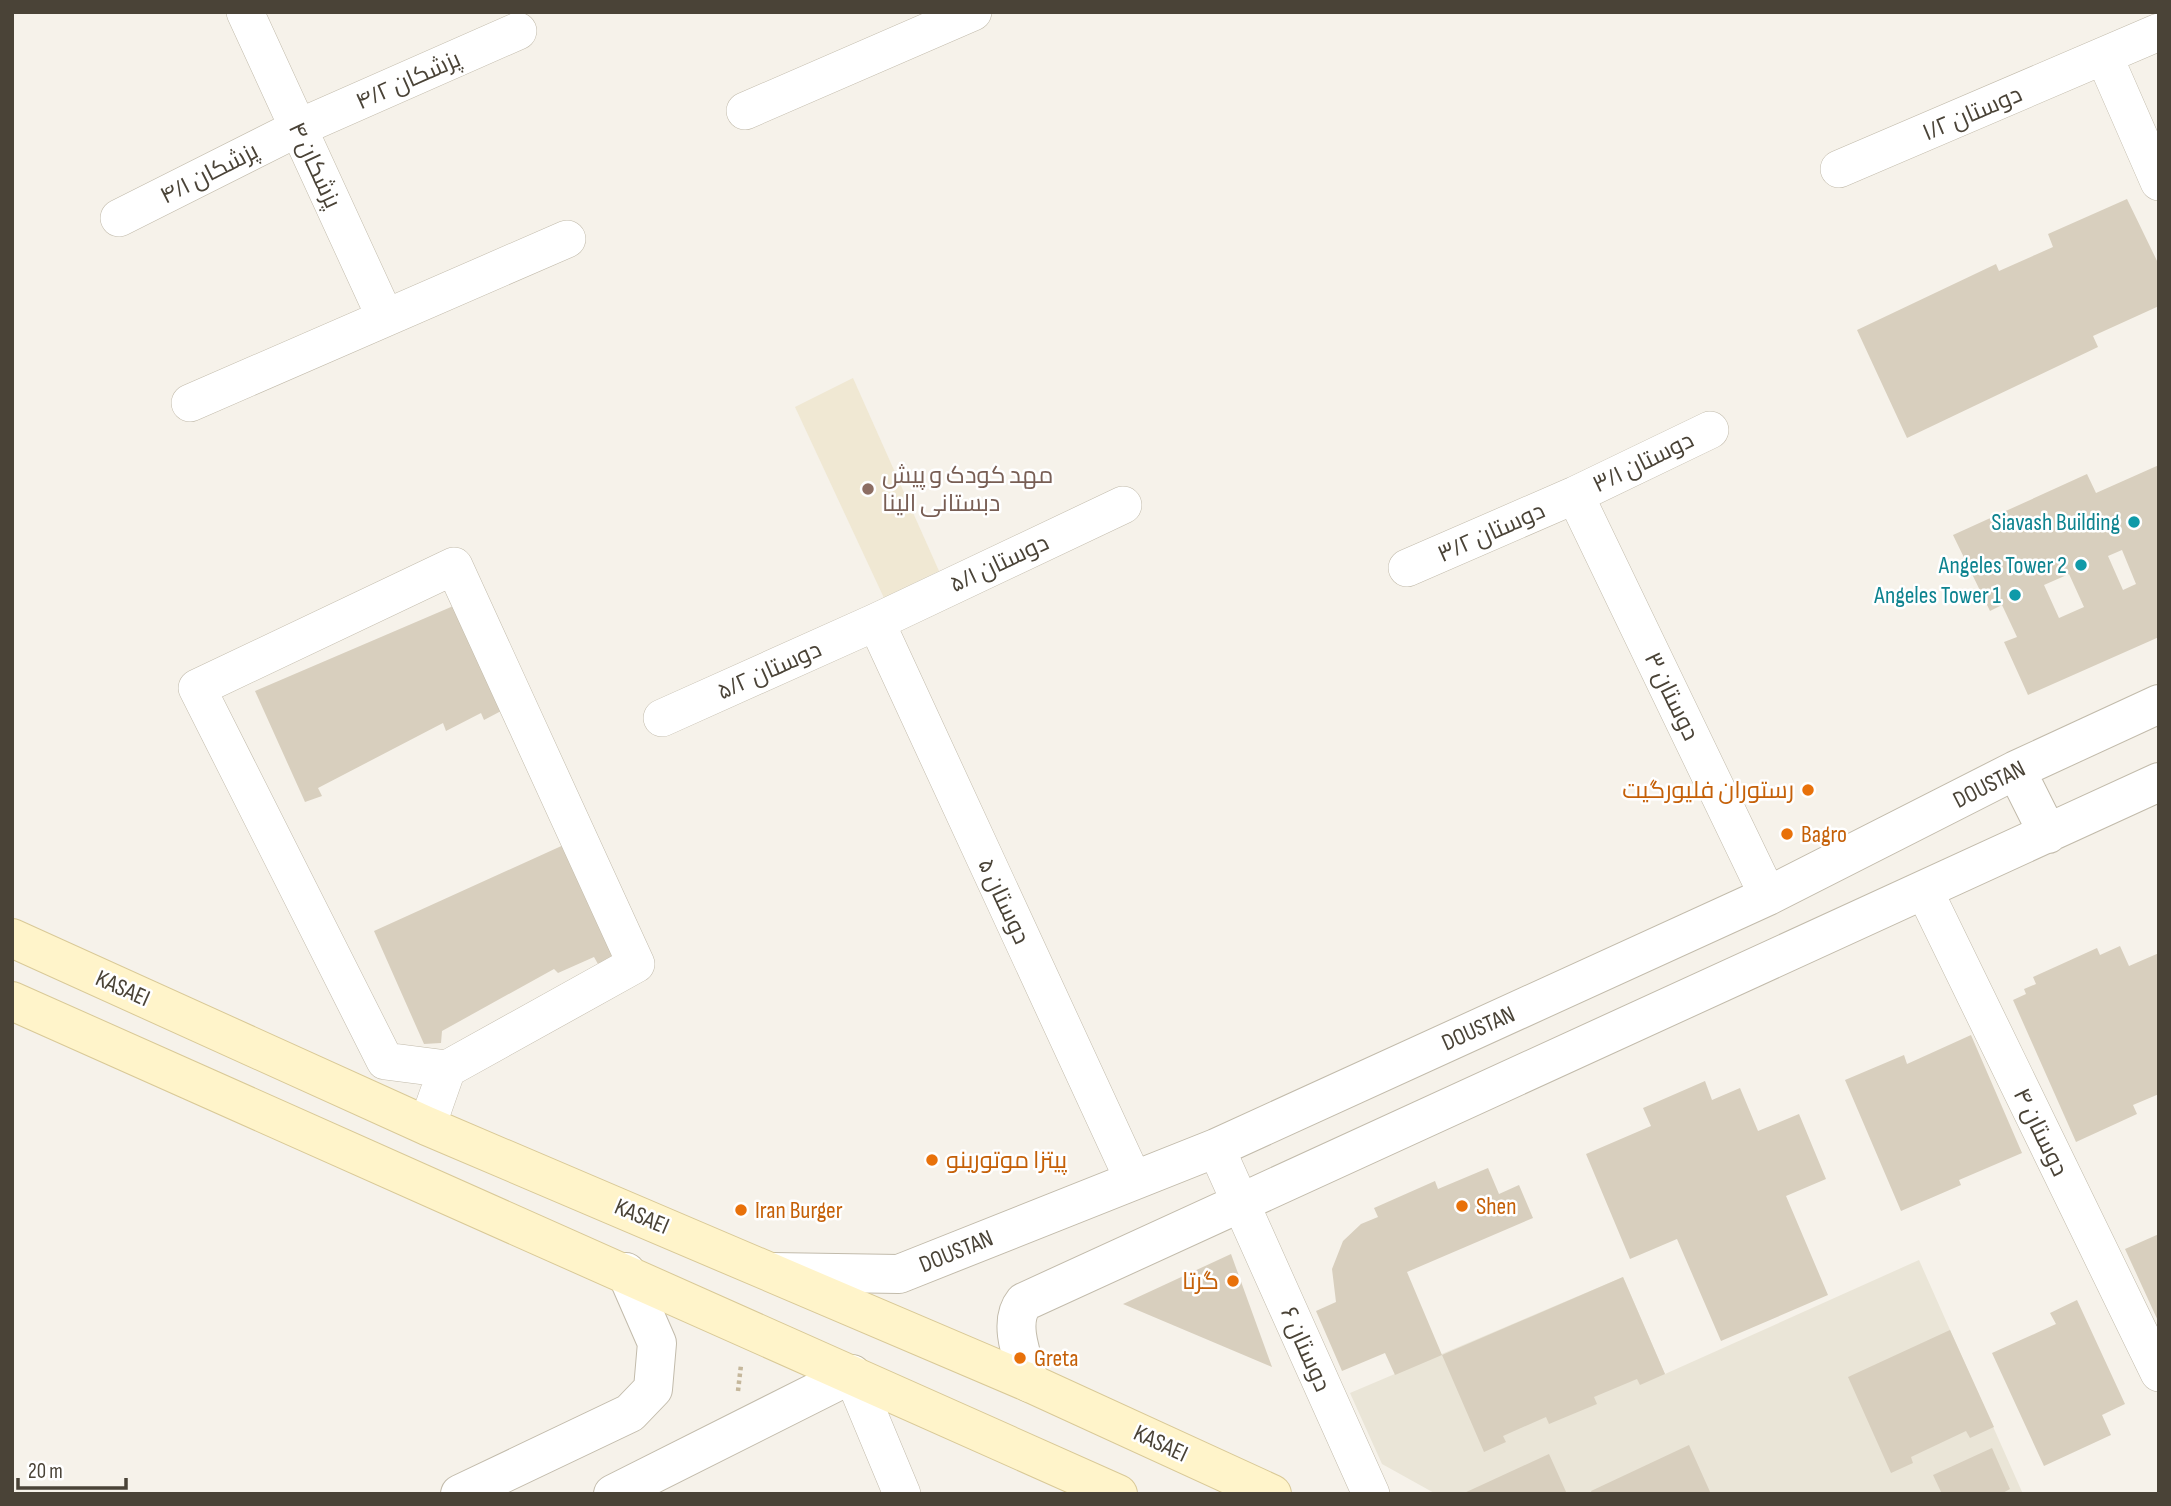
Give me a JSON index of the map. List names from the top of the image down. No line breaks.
{"streets":{"main road":["KASAEI"],"street":["۴/۲ پزشکان","۱/۲ دوستان","۴ پزشکان","۴/۱ پزشکان","۳/۱ دوستان","۳/۲ دوستان","۵/۱ دوستان","۵/۲ دوستان","۳ دوستان","DOUSTAN","۵ دوستان","۴ دوستان","۶ دوستان"]},"crossings":[["۴/۲ پزشکان","۴ پزشکان"],["۴/۲ پزشکان","۴/۱ پزشکان"],["۴ پزشکان","۴/۱ پزشکان"],["۳/۱ دوستان","۳/۲ دوستان"],["۳/۱ دوستان","۳ دوستان"],["۳/۲ دوستان","۳ دوستان"],["۵/۱ دوستان","۵/۲ دوستان"],["۵/۱ دوستان","۵ دوستان"],["۵/۲ دوستان","۵ دوستان"],["۳ دوستان","DOUSTAN"],["DOUSTAN","۵ دوستان"],["DOUSTAN","KASAEI"],["DOUSTAN","۶ دوستان"]],"places":["مهد کودک و پیش دبستانی الینا","Siavash Building","Angeles Tower 2","Angeles Tower 1","رستوران فلیورگیت","Bagro","پیتزا موتورینو","Shen","Iran Burger","گرتا","Greta"],"scale_bar":"20 m"}
